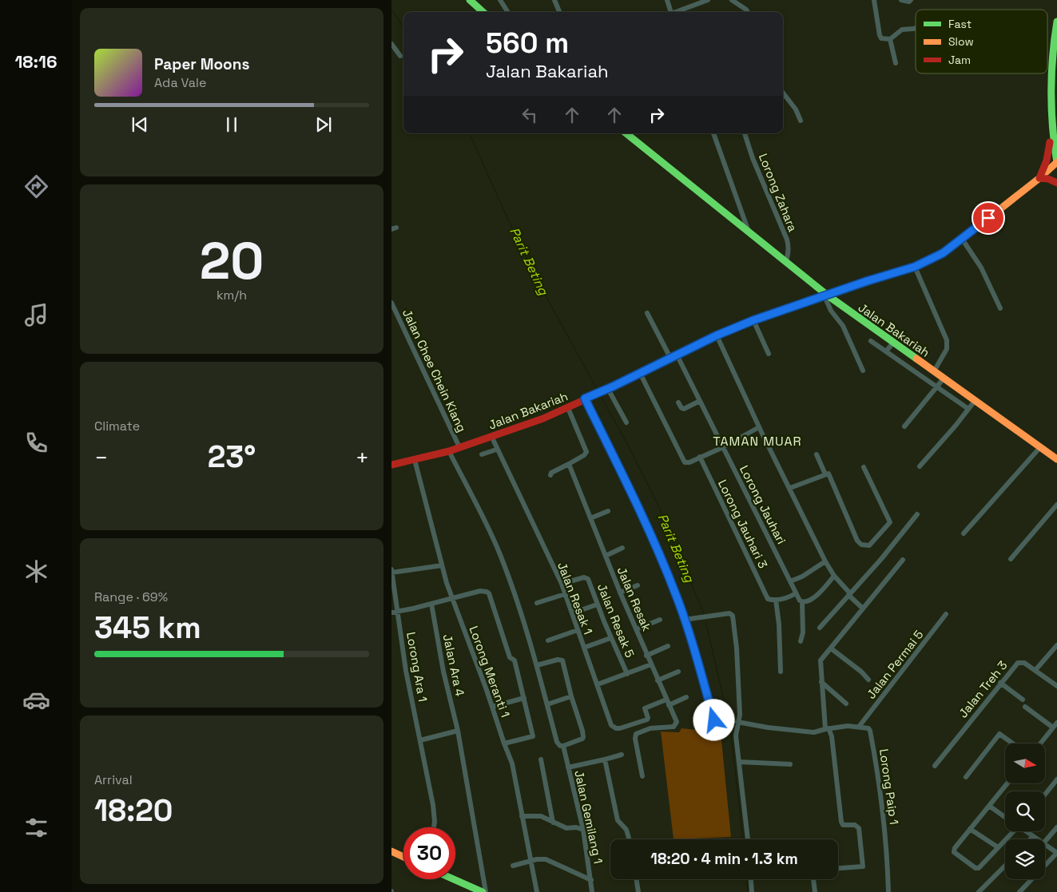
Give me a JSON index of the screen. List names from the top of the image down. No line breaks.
{"streets":{"main road":["Jalan Bakariah"],"street":["Lorong Zahara","Jalan Chee Chein Kiang","Lorong Jauhari","Lorong Jauhari 3","Jalan Resak 1","Jalan Resak","Jalan Resak 5","Jalan Permai 5","Jalan Ara 4","Lorong Ara 1","Lorong Meranti 1","Jalan Treh 3","Lorong Paip 1","Jalan Gemilang 1"]},"crossings":[["Jalan Bakariah","Jalan Chee Chein Kiang"],["Jalan Bakariah","Lorong Jauhari"],["Jalan Bakariah","Jalan Resak 1"],["Jalan Bakariah","Lorong Meranti 1"],["Jalan Bakariah","Jalan Gemilang 1"],["Jalan Resak 1","Jalan Resak"],["Jalan Resak 1","Jalan Resak 5"],["Jalan Permai 5","Lorong Paip 1"]],"districts":["TAMAN MUAR"],"water":["Parit Beting"],"legend":["Fast","Slow","Jam"],"north":"right","page":{"tabs":"18:16","turn":["560 m","Jalan Bakariah"],"song":["Paper Moons","Ada Vale"],"tile":[["20","km/h"],"Climate",["Range · 69%","345 km"],["Arrival","18:20"]],"heat":["−","23°","+"],"limit":"30","trip":"18:20 · 4 min · 1.3 km"}}
